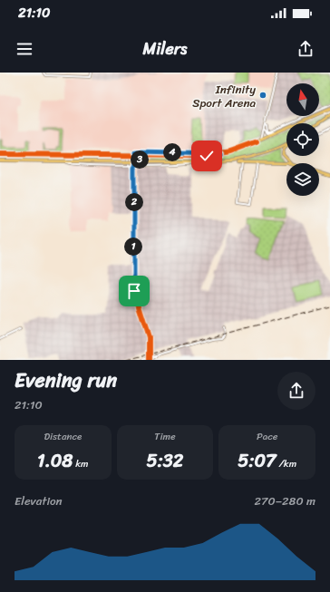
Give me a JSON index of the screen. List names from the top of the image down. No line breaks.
{"places":["Infinity Sport Arena"],"north":"top","page":{"status":"21:10","header":"Milers","pins":["4","3","2","1"],"heading":["Evening run","21:10"],"stats":[["Distance","1.08 km"],["Time","5:32"],["Pace","5:07 /km"]],"chart":["Elevation","270–280 m"]}}
